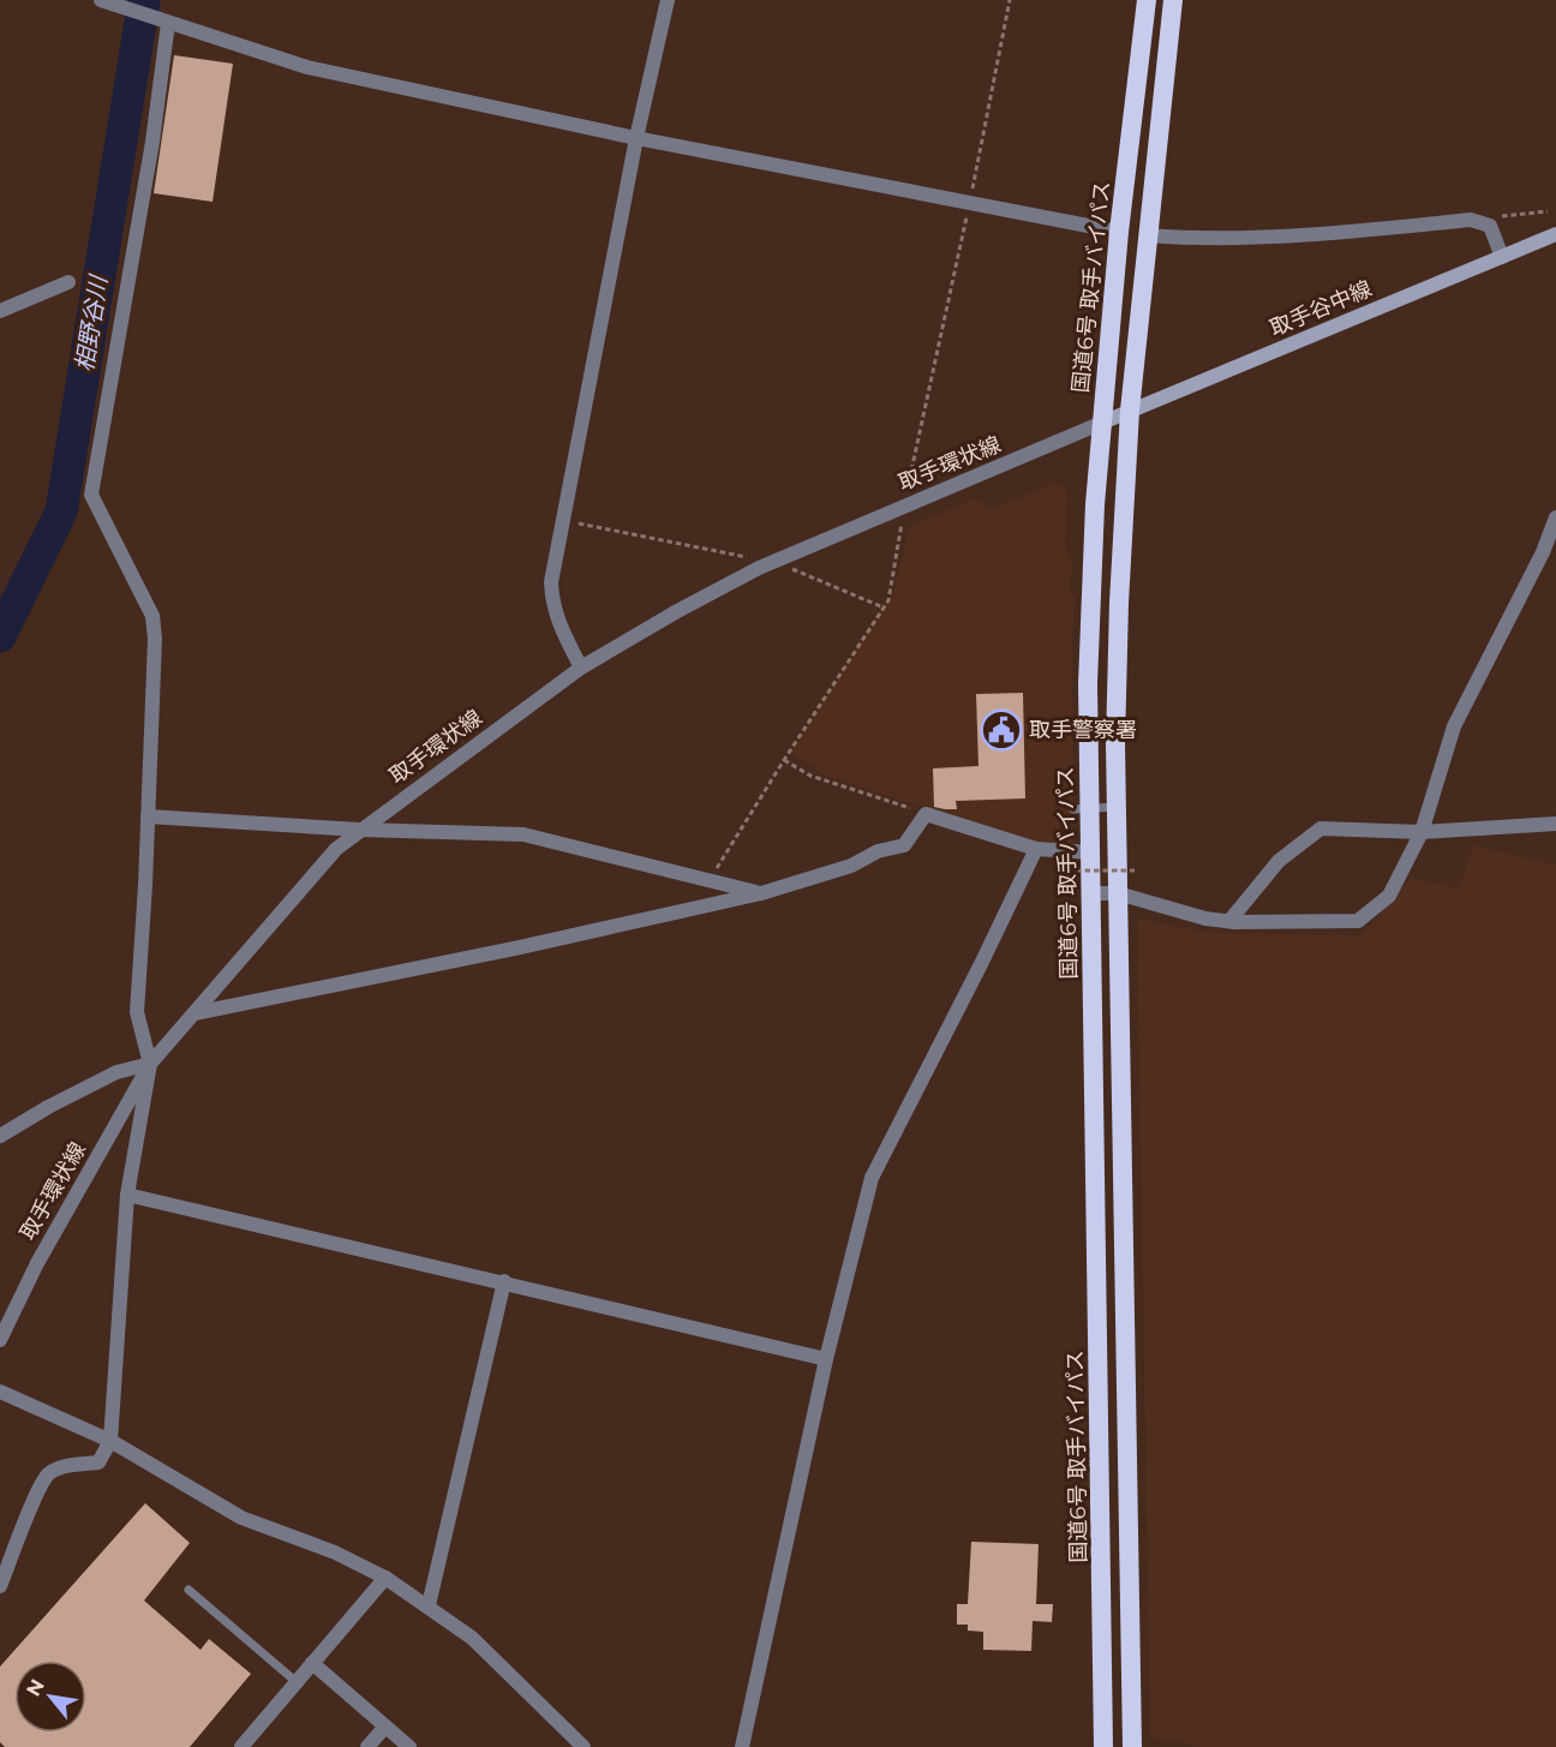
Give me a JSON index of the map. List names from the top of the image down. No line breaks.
{"streets":{"highway":["国道6号 取手バイパス"],"main road":["取手谷中線"],"street":["取手環状線"]},"crossings":[["国道6号 取手バイパス","取手谷中線"],["国道6号 取手バイパス","取手環状線"],["取手谷中線","取手環状線"]],"water":["相野谷川"],"places":{"public building":["取手警察署"]},"north":"top left"}
